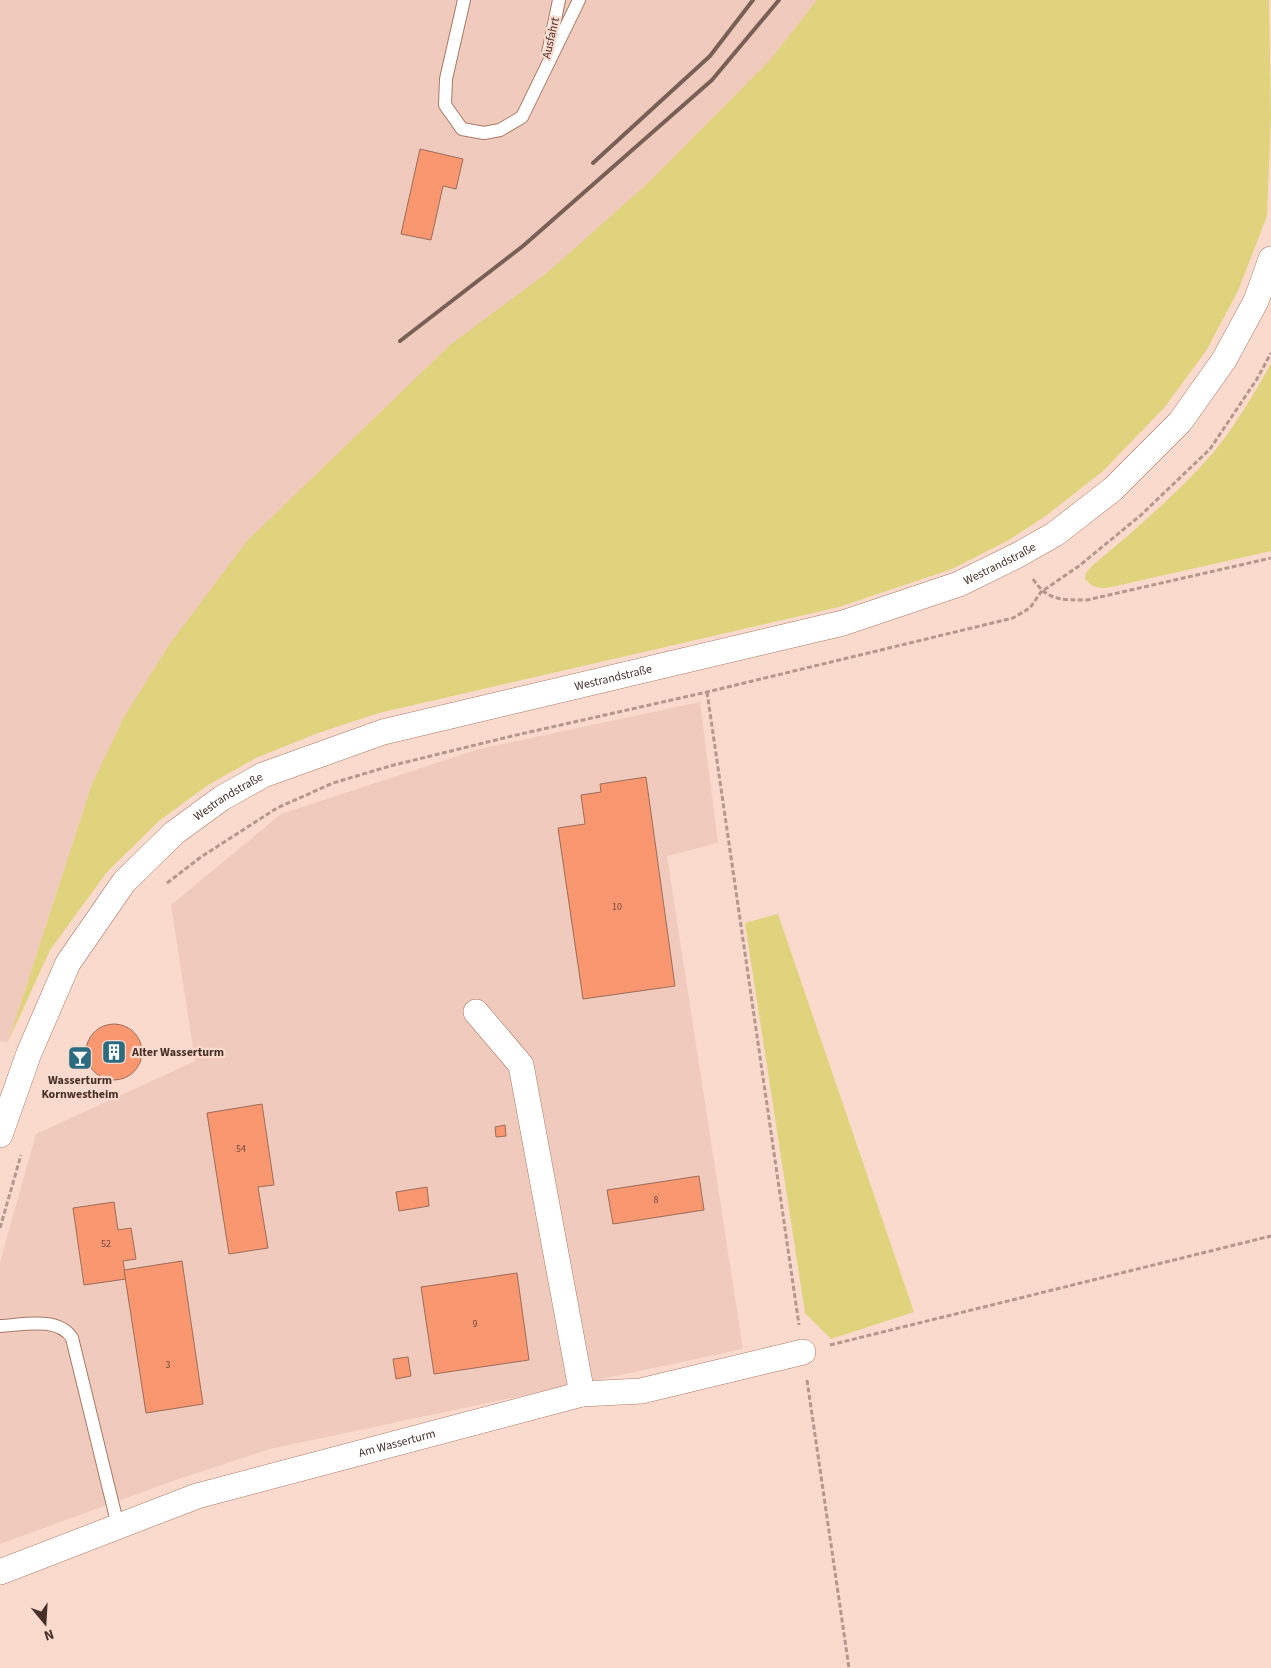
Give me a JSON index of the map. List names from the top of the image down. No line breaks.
{"streets":{"street":["Westrandstraße","Am Wasserturm"],"lane":["Ausfahrt"]},"places":{"building":["Alter Wasserturm"],"bar":["Wasserturm Kornwestheim"]},"house_numbers":["10","54","8","52","9","3"],"north":"bottom"}
